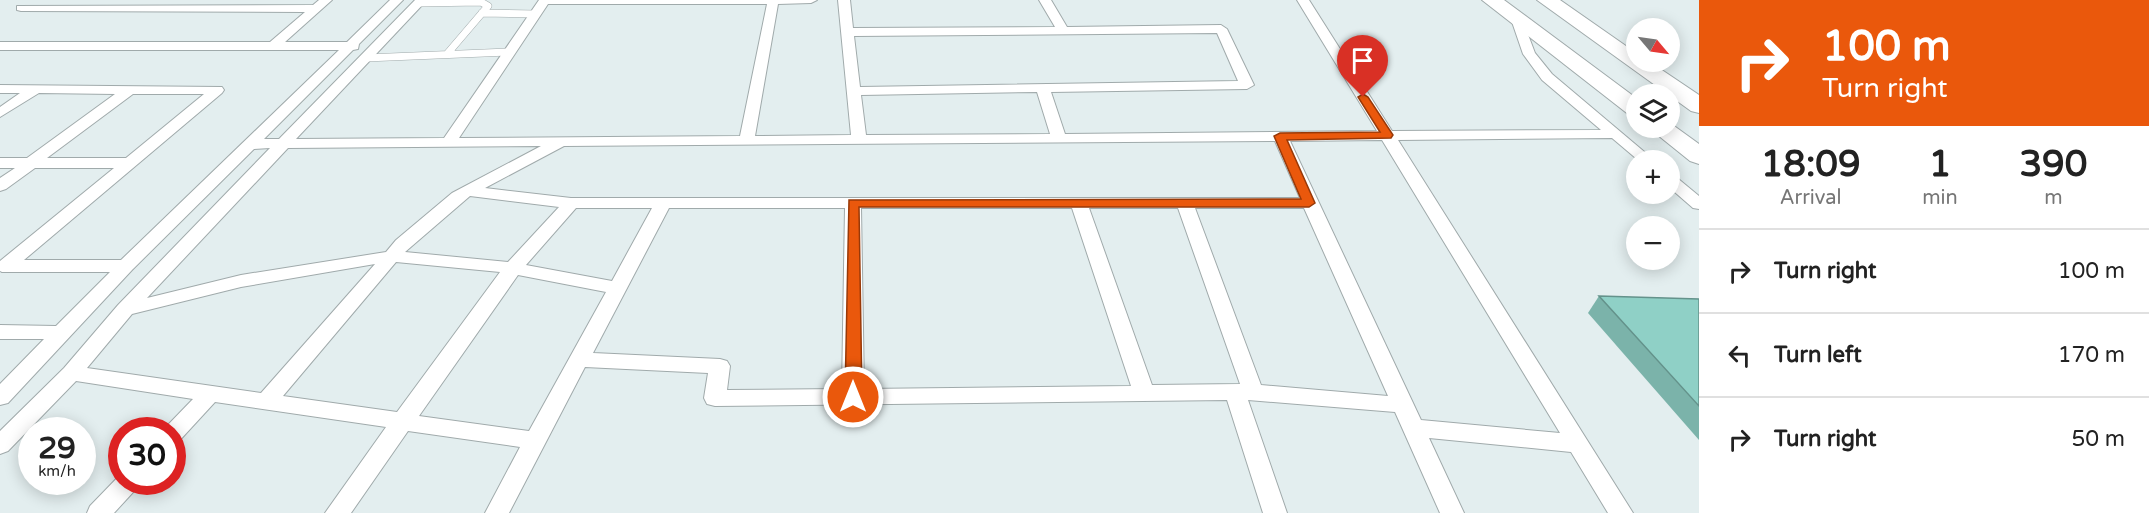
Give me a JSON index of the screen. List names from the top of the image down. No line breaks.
{"north":"bottom right","page":{"turn":["100 m","Turn right"],"map_buttons":["+","−"],"eta":["18:09","Arrival","1","min","390","m"],"list":[{"name":"Turn right","value":"100 m"},{"name":"Turn left","value":"170 m"},{"name":"Turn right","value":"50 m"}],"speed":"29 km/h","limit":"30"}}
